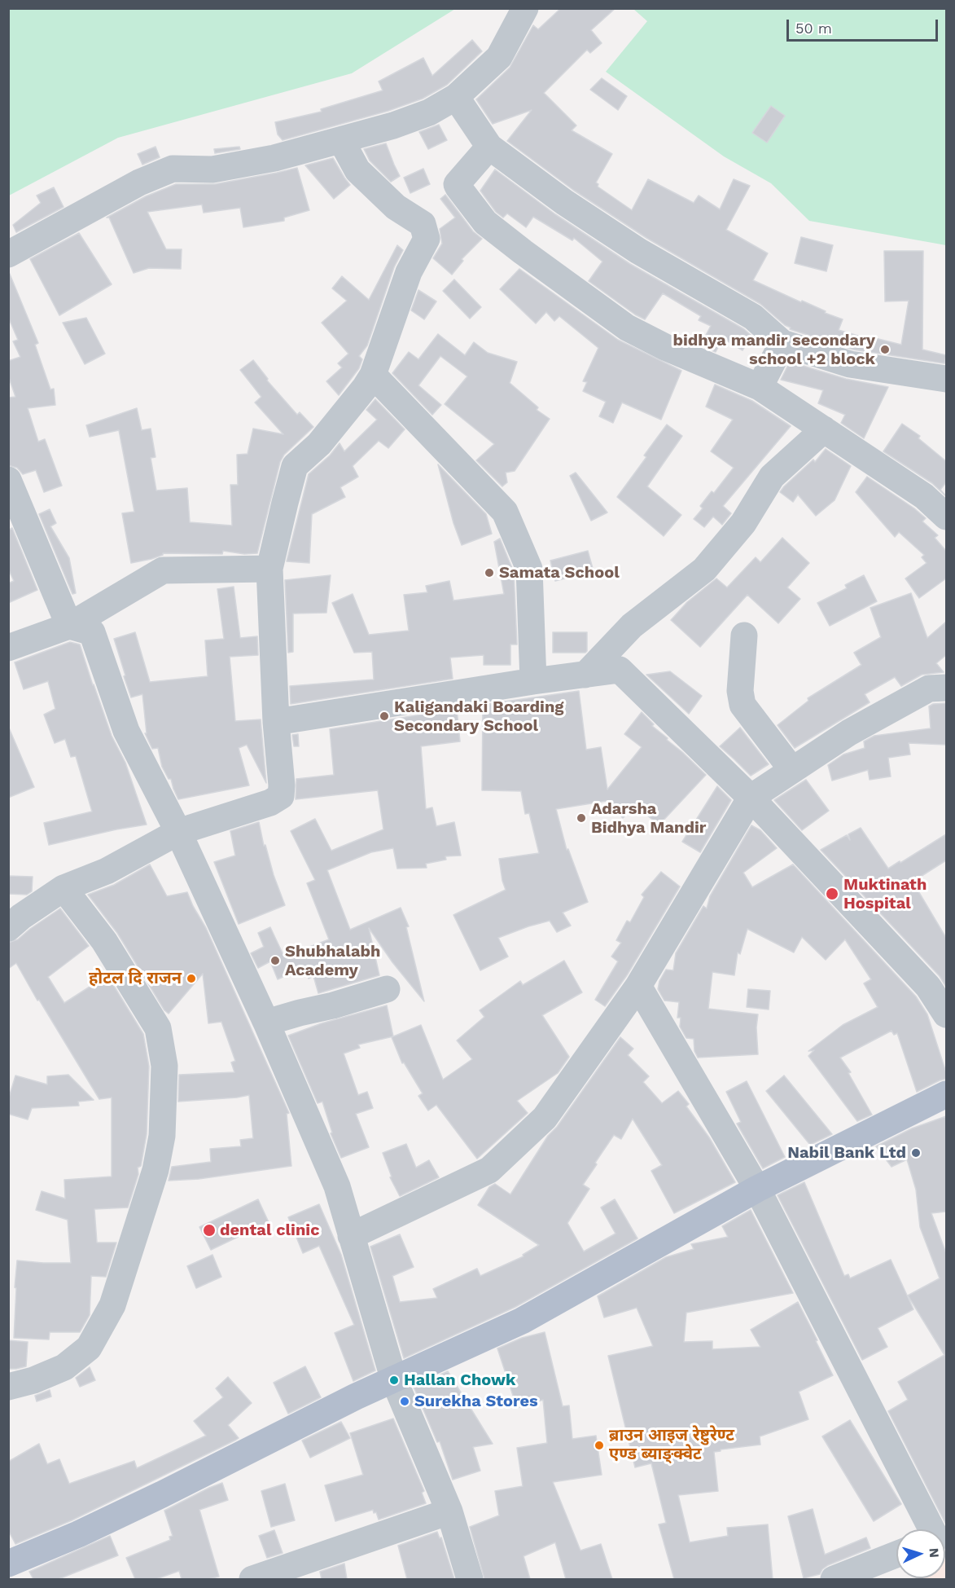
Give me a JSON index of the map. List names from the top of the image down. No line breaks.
{"places":["bidhya mandir secondary school +2 block","Samata School","Kaligandaki Boarding Secondary School","Adarsha Bidhya Mandir","Muktinath Hospital","Shubhalabh Academy","होटल दि राजन","Nabil Bank Ltd","dental clinic","Hallan Chowk","Surekha Stores","ब्राउन आइज रेष्टुरेण्ट एण्ड ब्याङ्क्वेट"],"scale_bar":"50 m","north":"right"}
